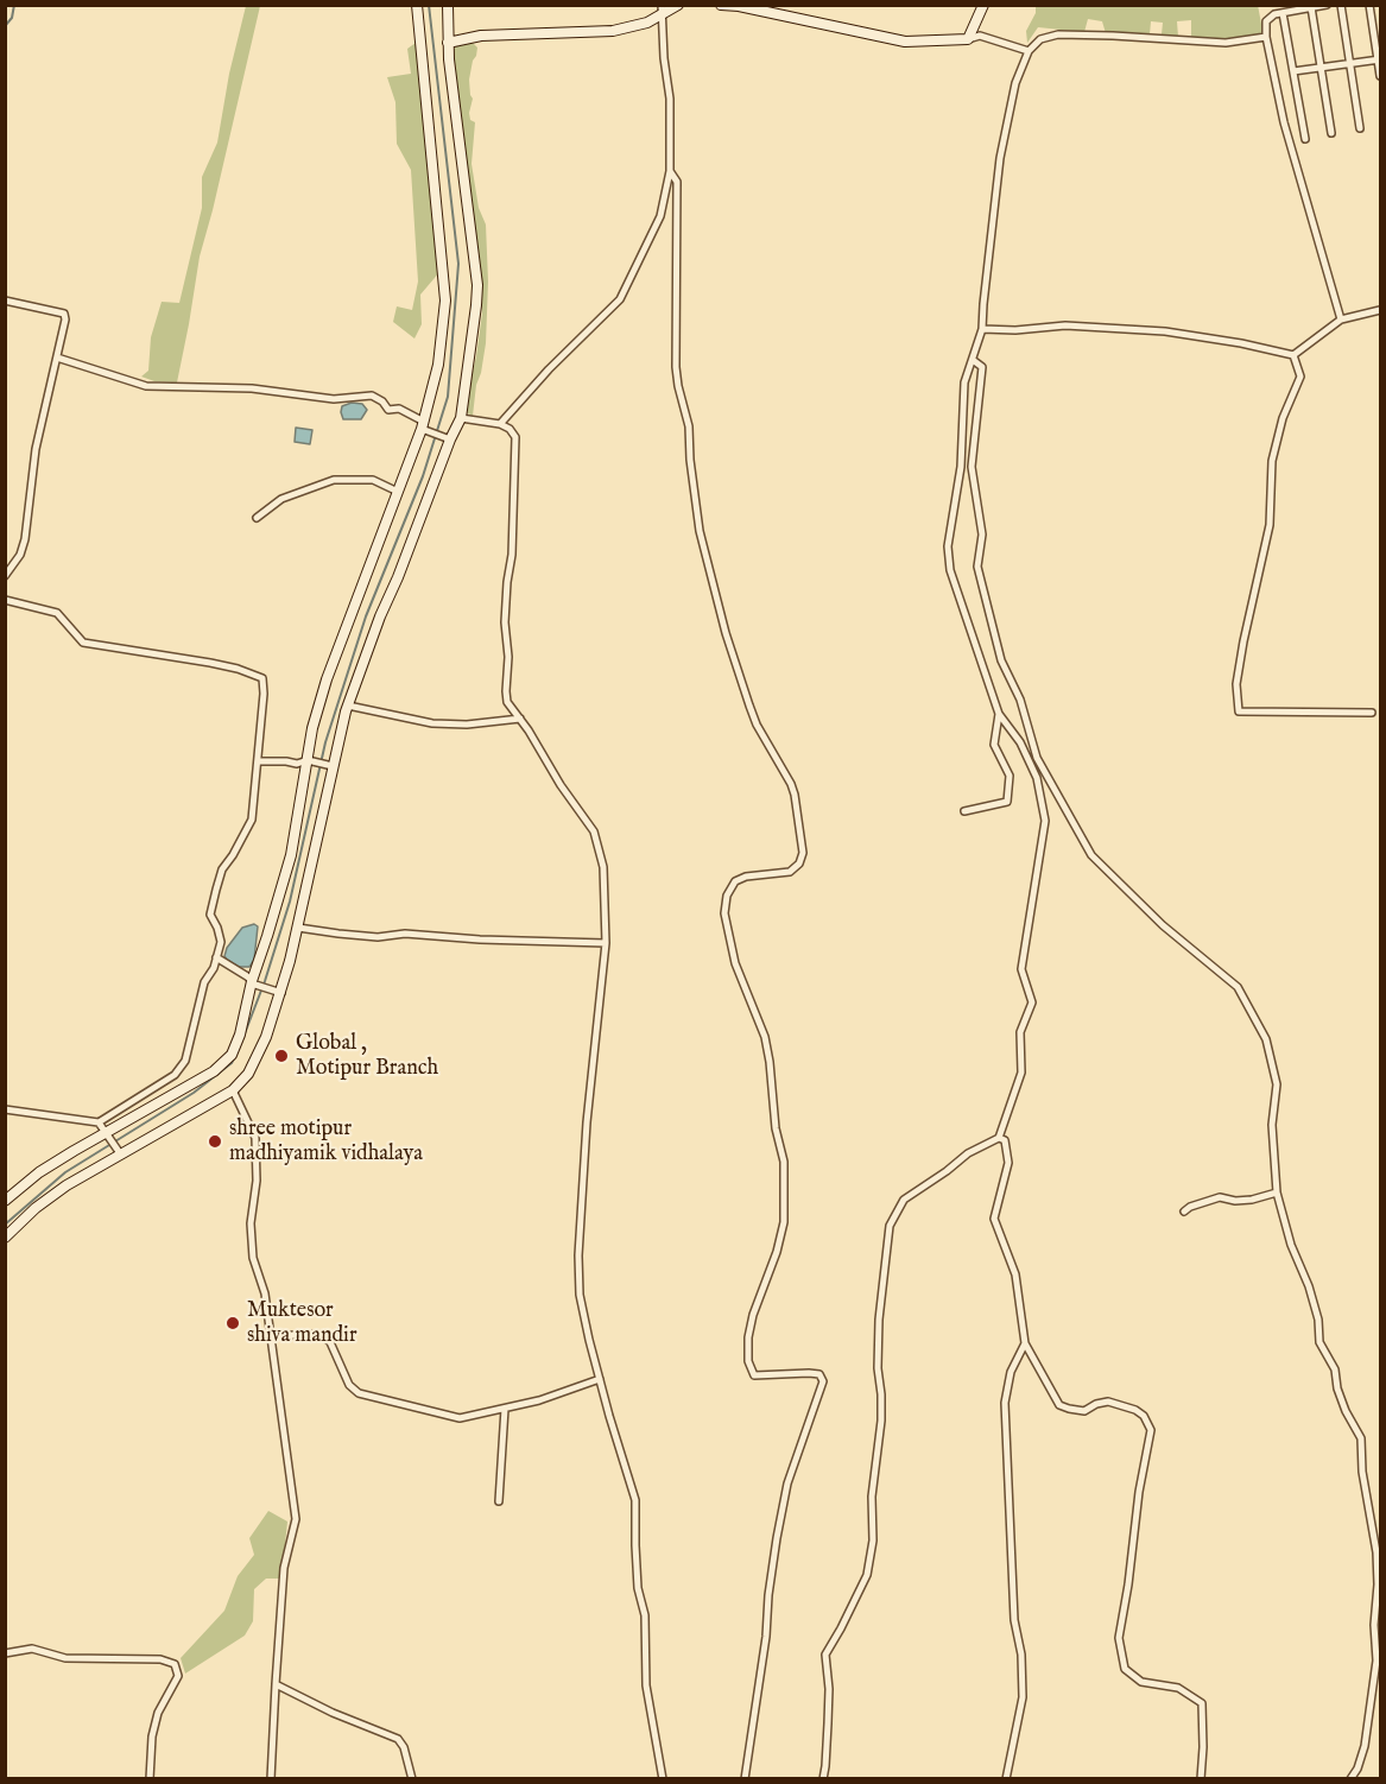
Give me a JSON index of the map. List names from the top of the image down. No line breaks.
{"places":["Global , Motipur Branch","shree motipur madhiyamik vidhalaya","Muktesor shiva mandir"]}
